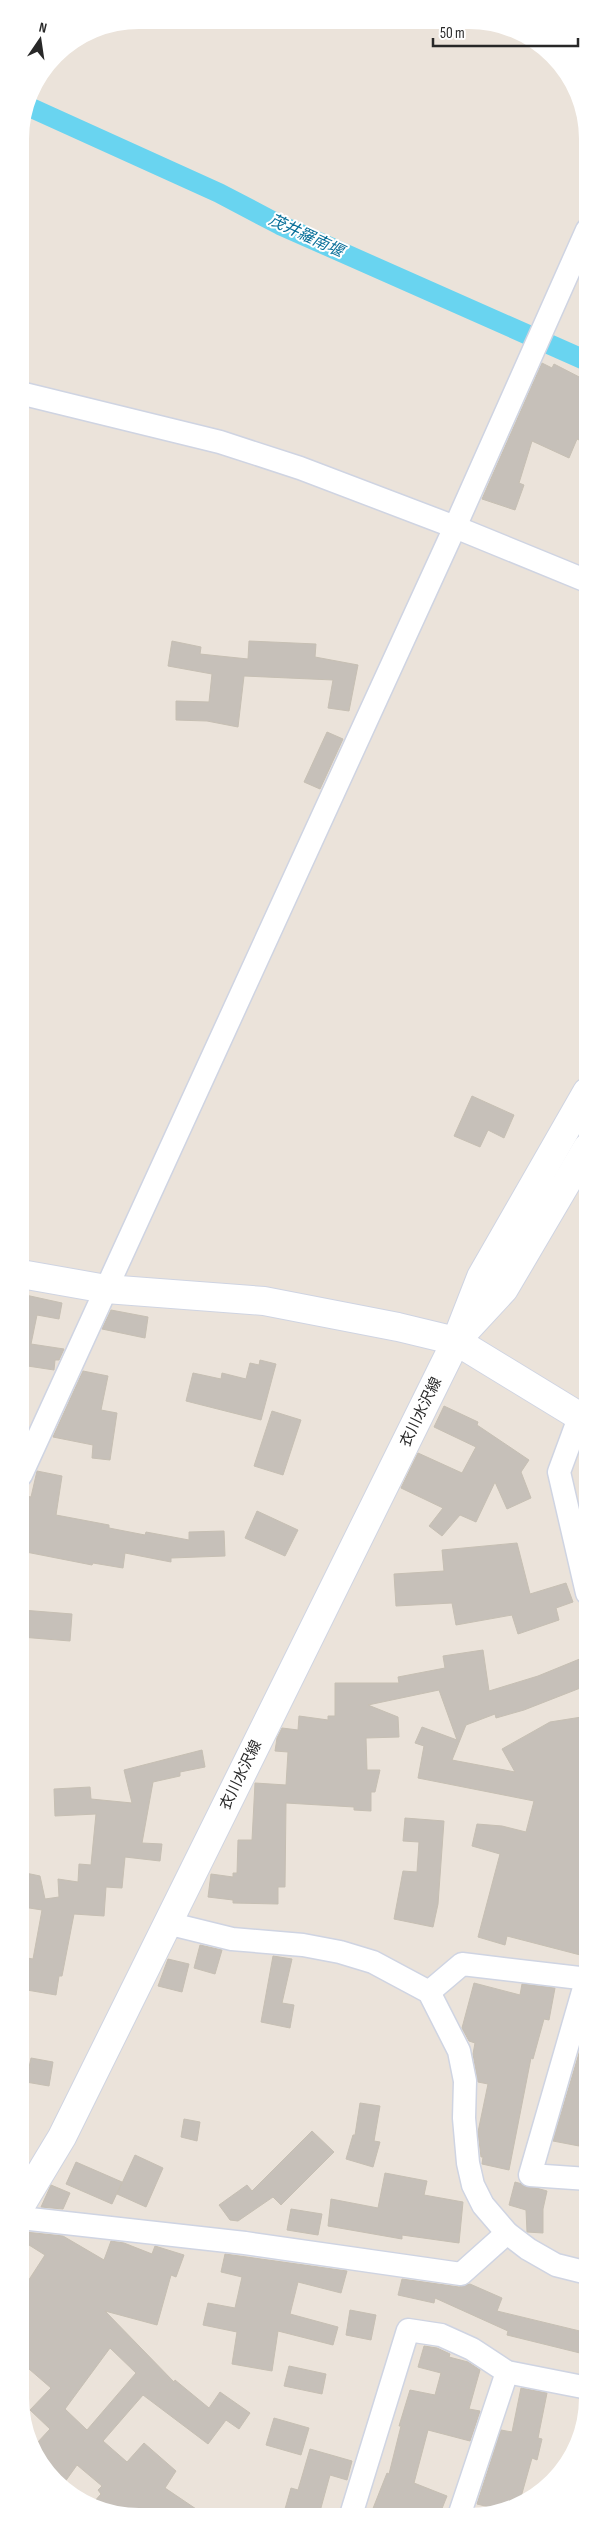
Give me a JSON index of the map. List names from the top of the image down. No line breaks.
{"streets":{"main road":["衣川水沢線"]},"water":["茂井羅南堰"],"scale_bar":"50 m","north":"top"}
